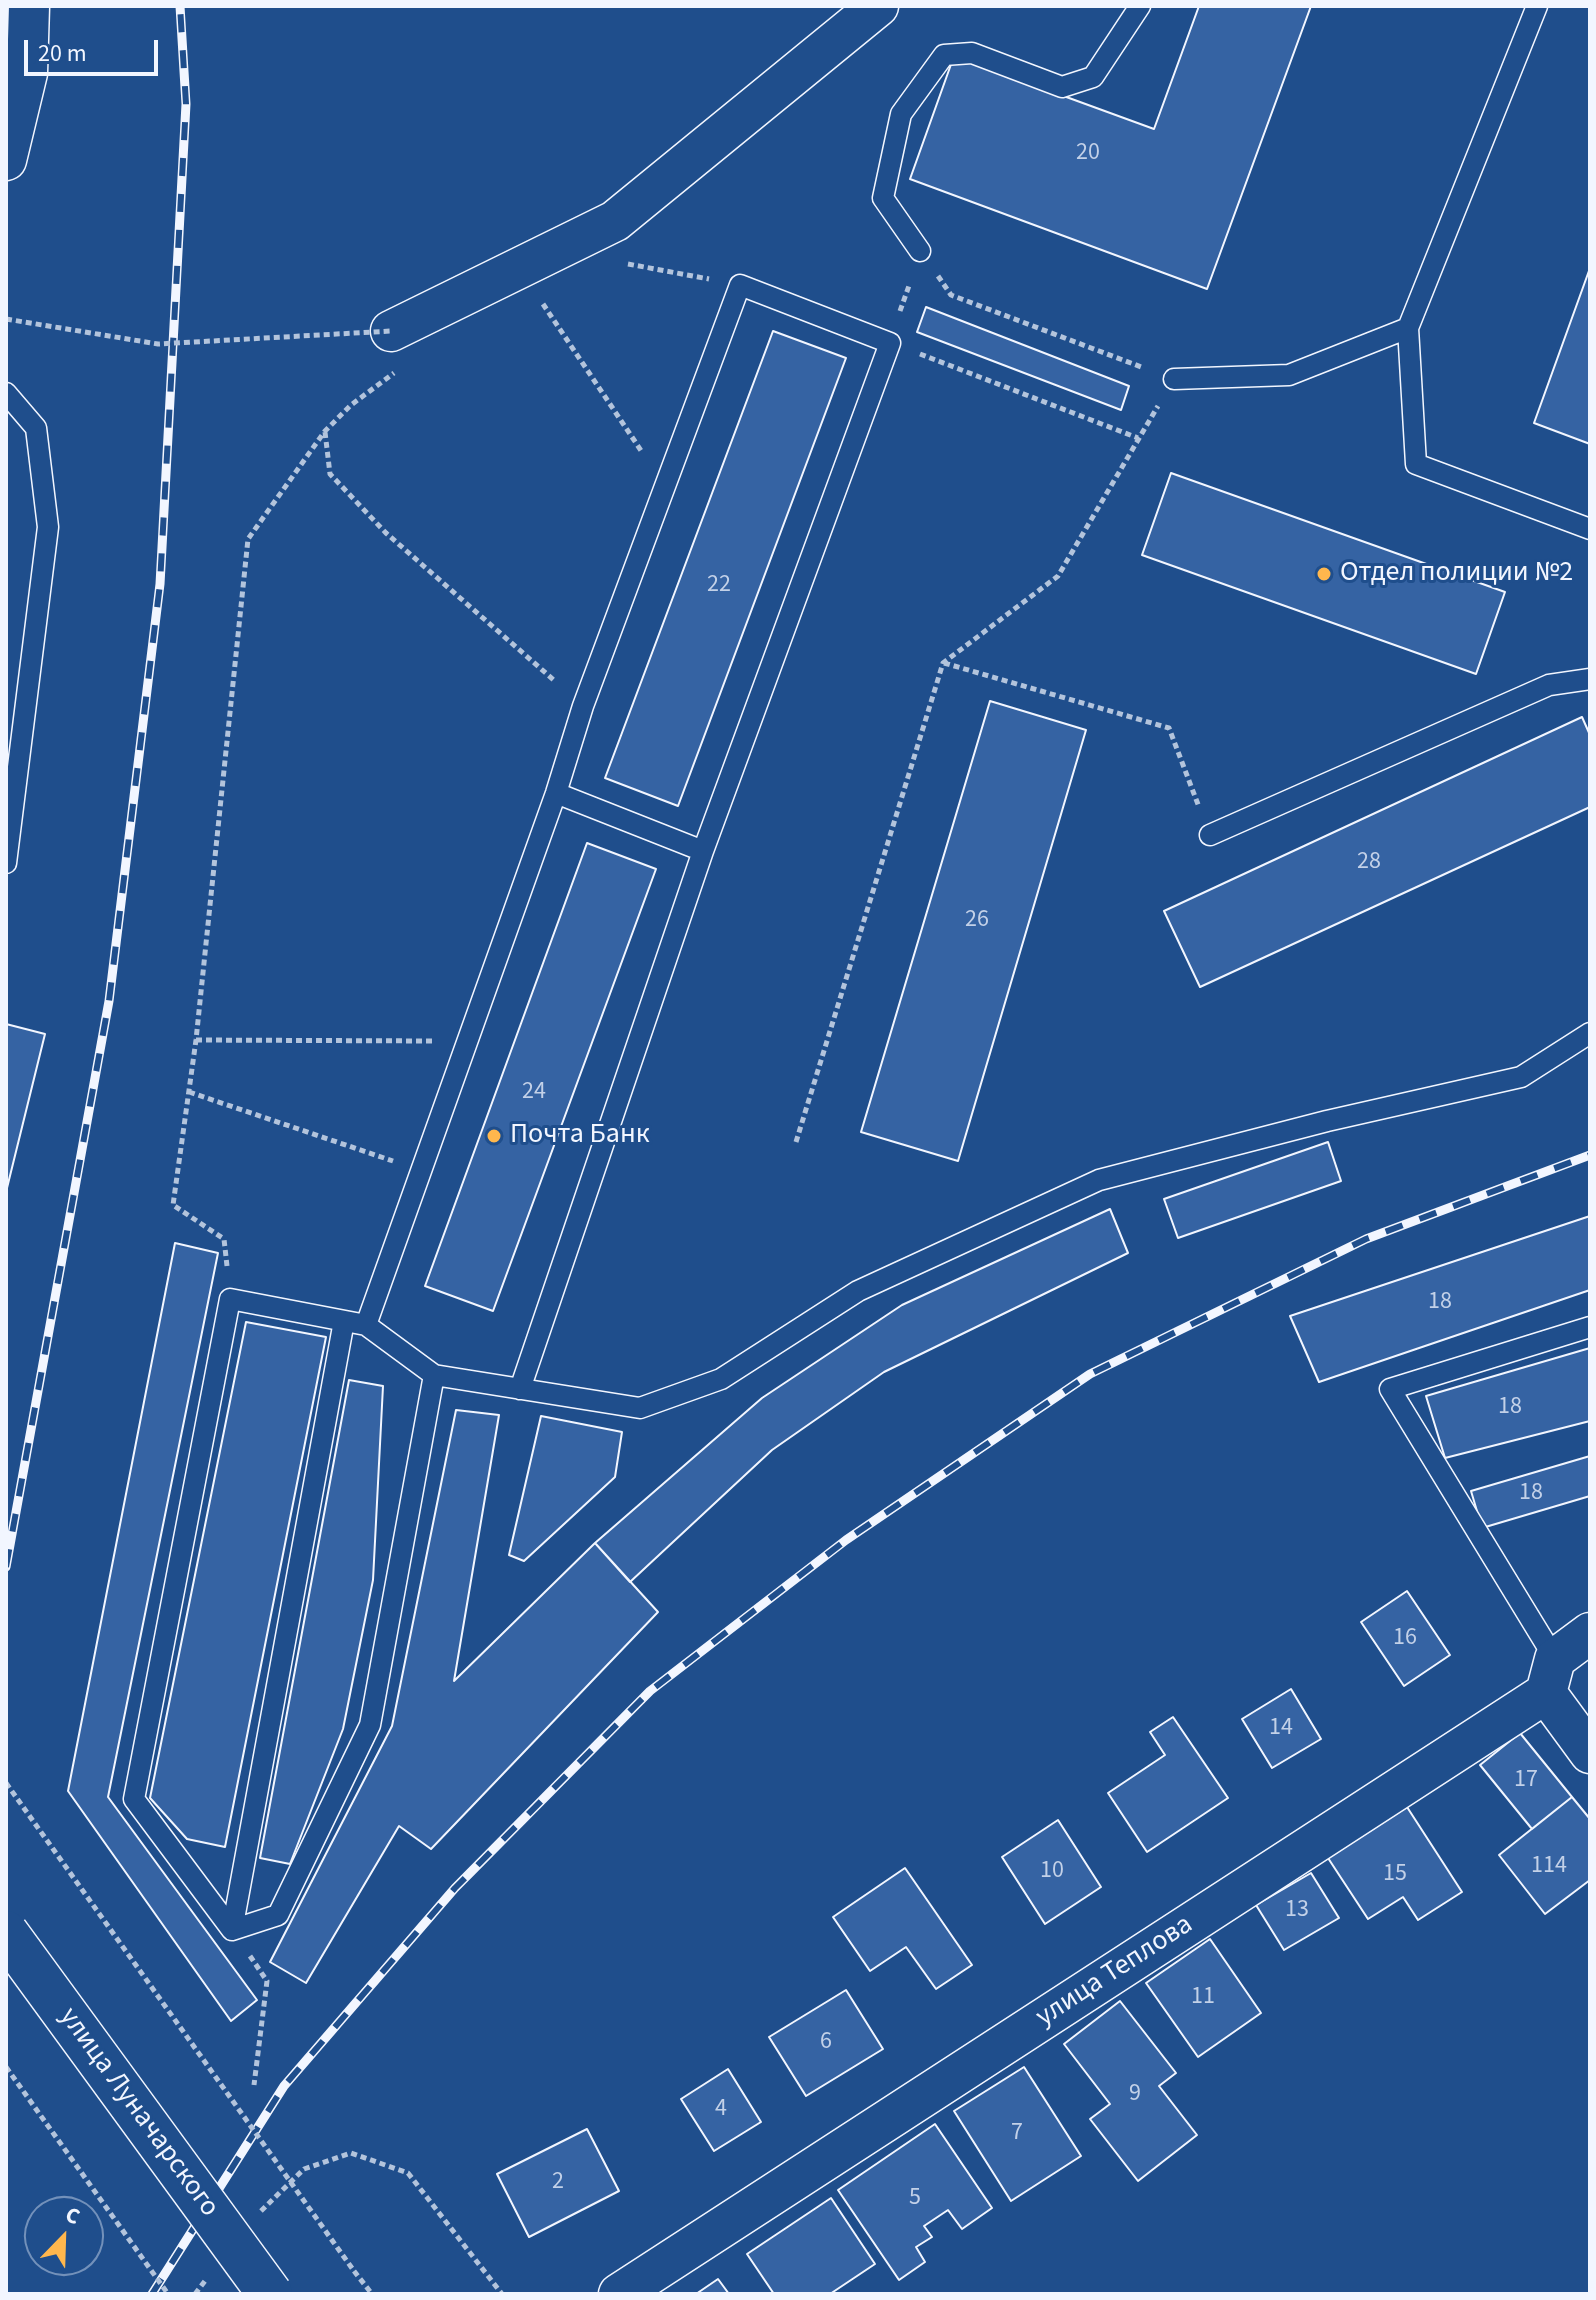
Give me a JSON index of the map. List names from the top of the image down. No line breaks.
{"streets":{"main road":["улица Луначарского"],"street":["улица Теплова"]},"places":["Отдел полиции №2","Почта Банк"],"house_numbers":["20","22","28","26","24","18","18","18","16","14","17","114","10","15","13","11","6","9","4","7","2","5"],"scale_bar":"20 m","north":"top right"}
